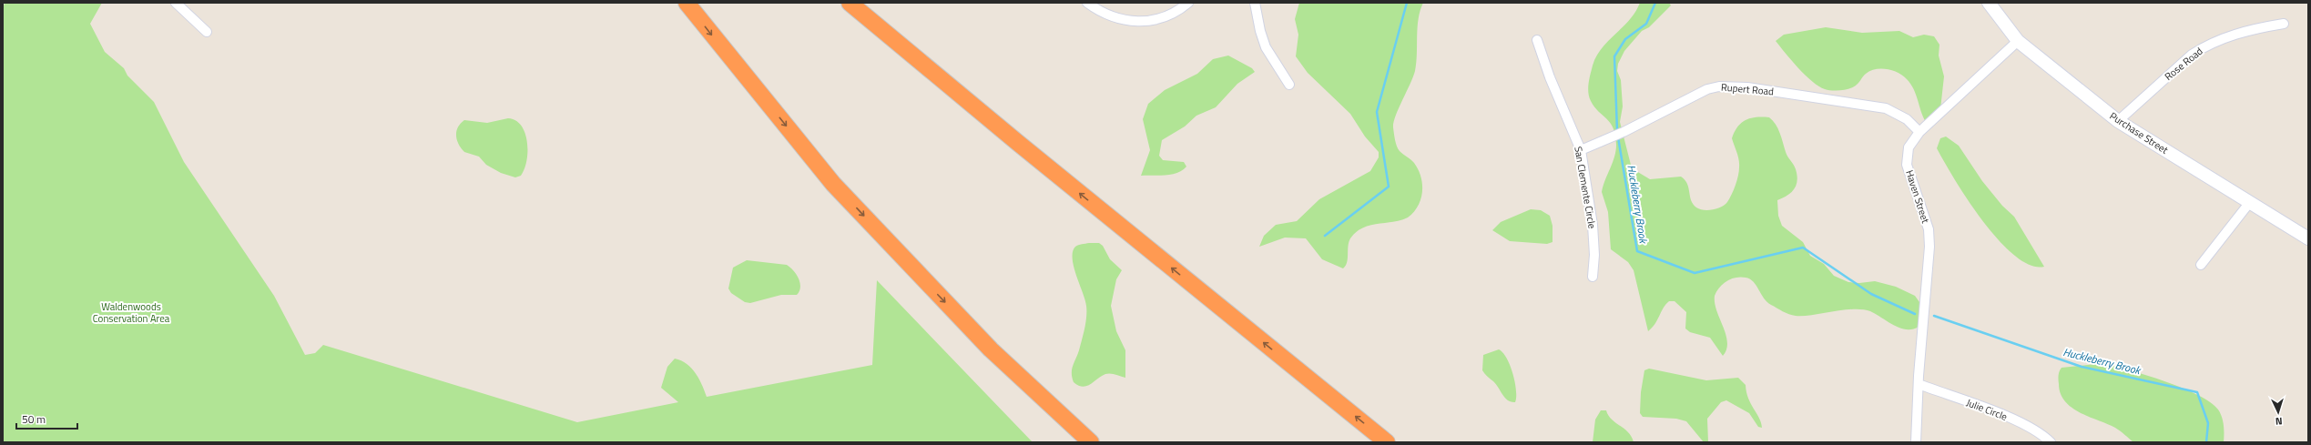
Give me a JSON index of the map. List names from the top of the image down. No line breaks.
{"streets":{"main road":["Purchase Street"],"street":["Rose Road","Rupert Road","San Clemente Circle","Haven Street","Julie Circle"]},"crossings":[["Rose Road","Purchase Street"],["Rupert Road","San Clemente Circle"],["Rupert Road","Haven Street"],["Purchase Street","Haven Street"],["Haven Street","Julie Circle"]],"water":["Huckleberry Brook"],"parks":["Waldenwoods Conservation Area"],"scale_bar":"50 m","north":"bottom"}
